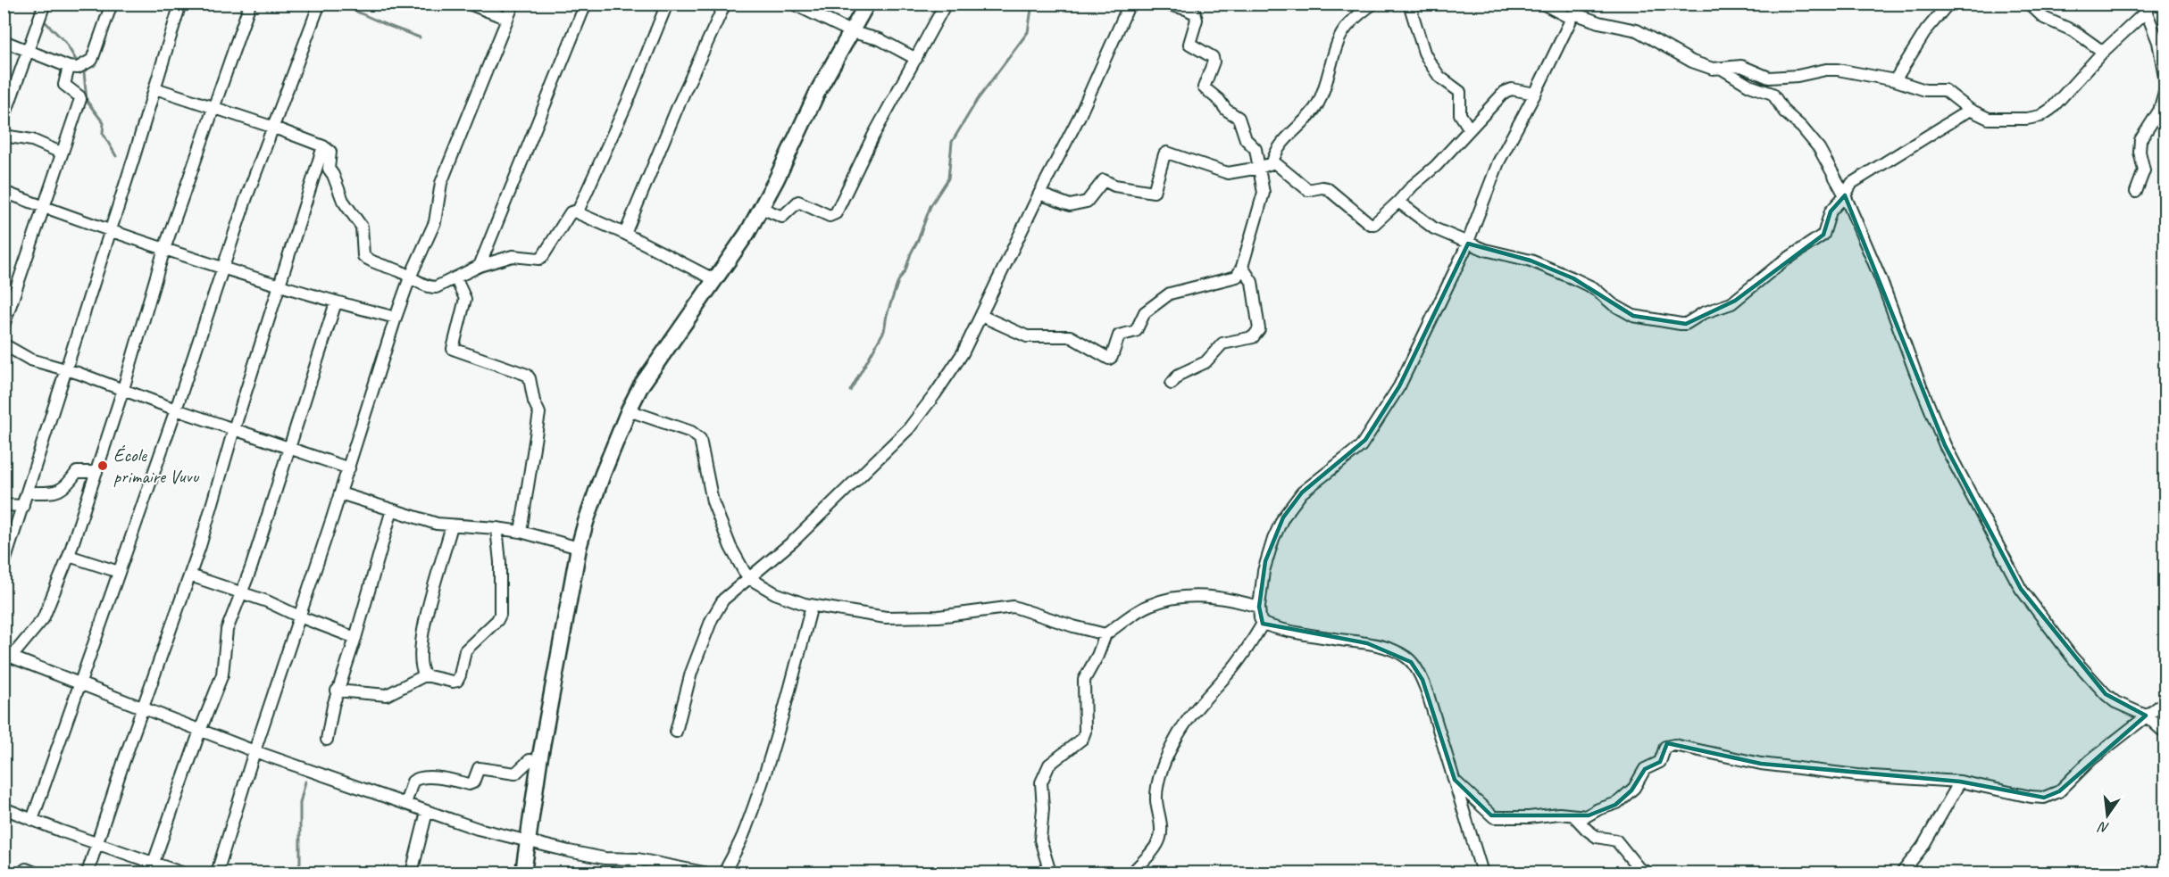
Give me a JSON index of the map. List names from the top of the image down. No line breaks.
{"places":["École primaire Vuvu"],"north":"bottom"}
